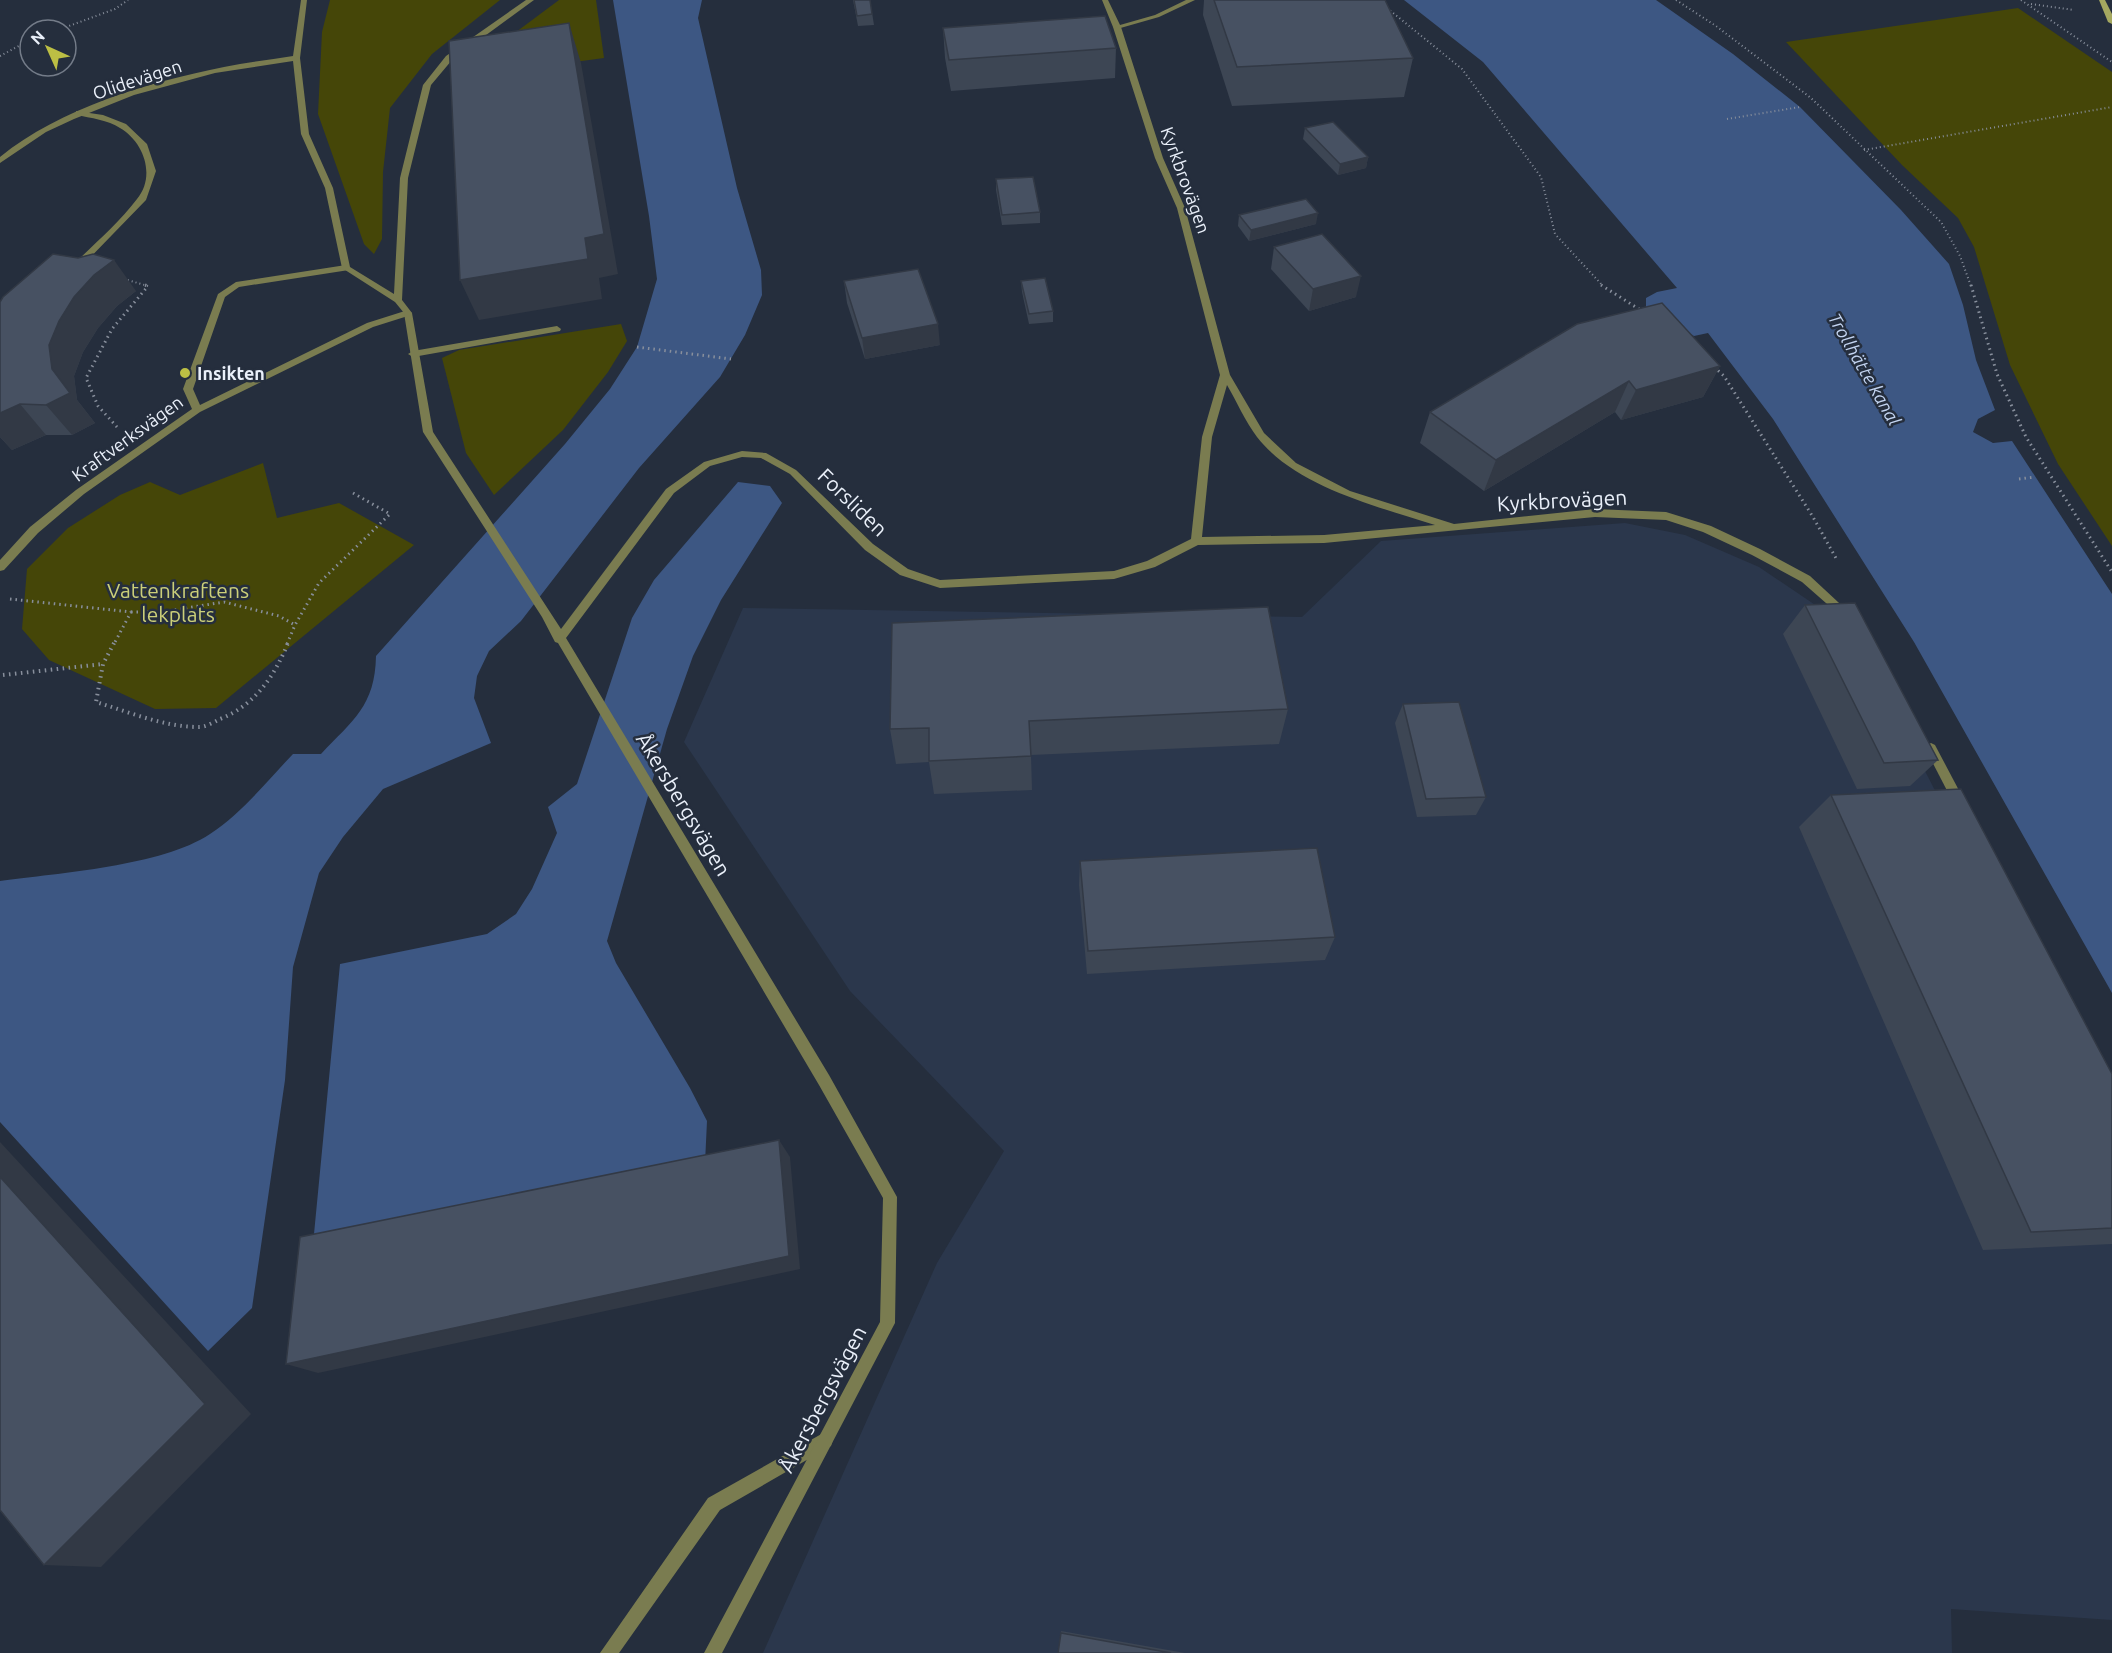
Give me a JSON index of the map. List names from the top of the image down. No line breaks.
{"streets":{"street":["Olidevägen","Kyrkbrovägen","Kraftverksvägen","Forsliden","Åkersbergsvägen"]},"crossings":[["Kyrkbrovägen","Forsliden"],["Forsliden","Åkersbergsvägen"]],"water":["Trollhätte kanal"],"parks":["Vattenkraftens lekplats"],"places":["Insikten"],"north":"top left"}
